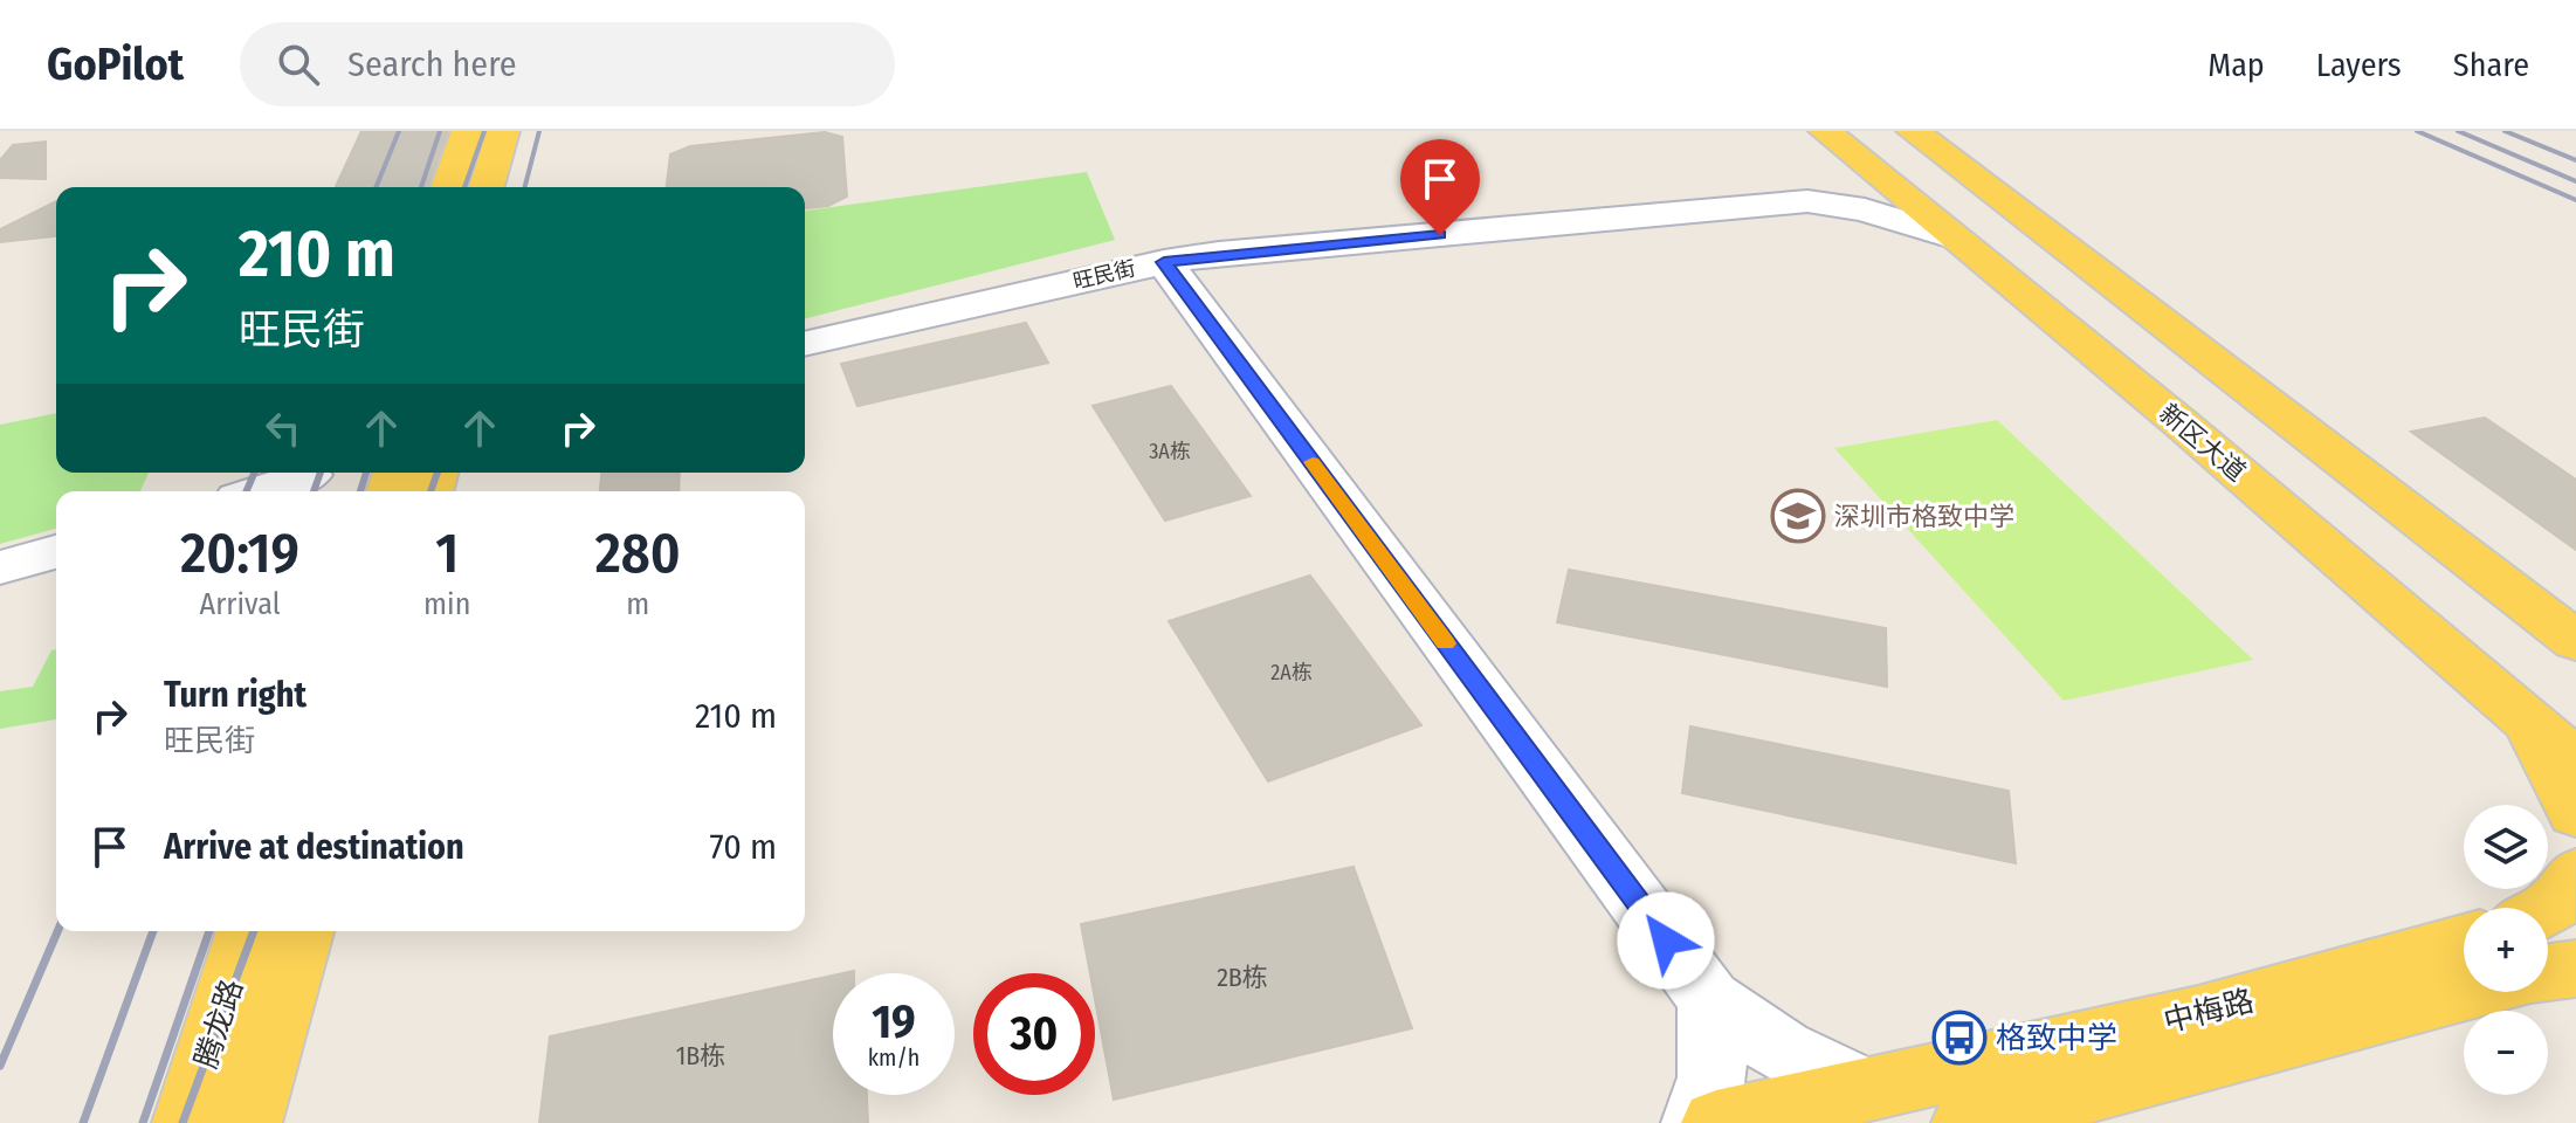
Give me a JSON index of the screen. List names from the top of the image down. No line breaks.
{"streets":{"main road":["新区大道","中梅路","腾龙路"],"street":["旺民街"]},"crossings":[["旺民街","新区大道"]],"places":{"school or university":["深圳市格致中学"],"bus stop":["格致中学"]},"house_numbers":["3A栋","2A栋","2B栋","1B栋"],"page":{"header":"GoPilot","search":"Search here","nav":["Map","Layers","Share"],"turn":["210 m","旺民街"],"eta":["20:19","Arrival","1","min","280","m"],"list":[{"name":"Turn right","note":"旺民街","value":"210 m"},{"name":"Arrive at destination","value":"70 m"}],"map_buttons":["+","−"],"speed":"19 km/h","limit":"30"}}
